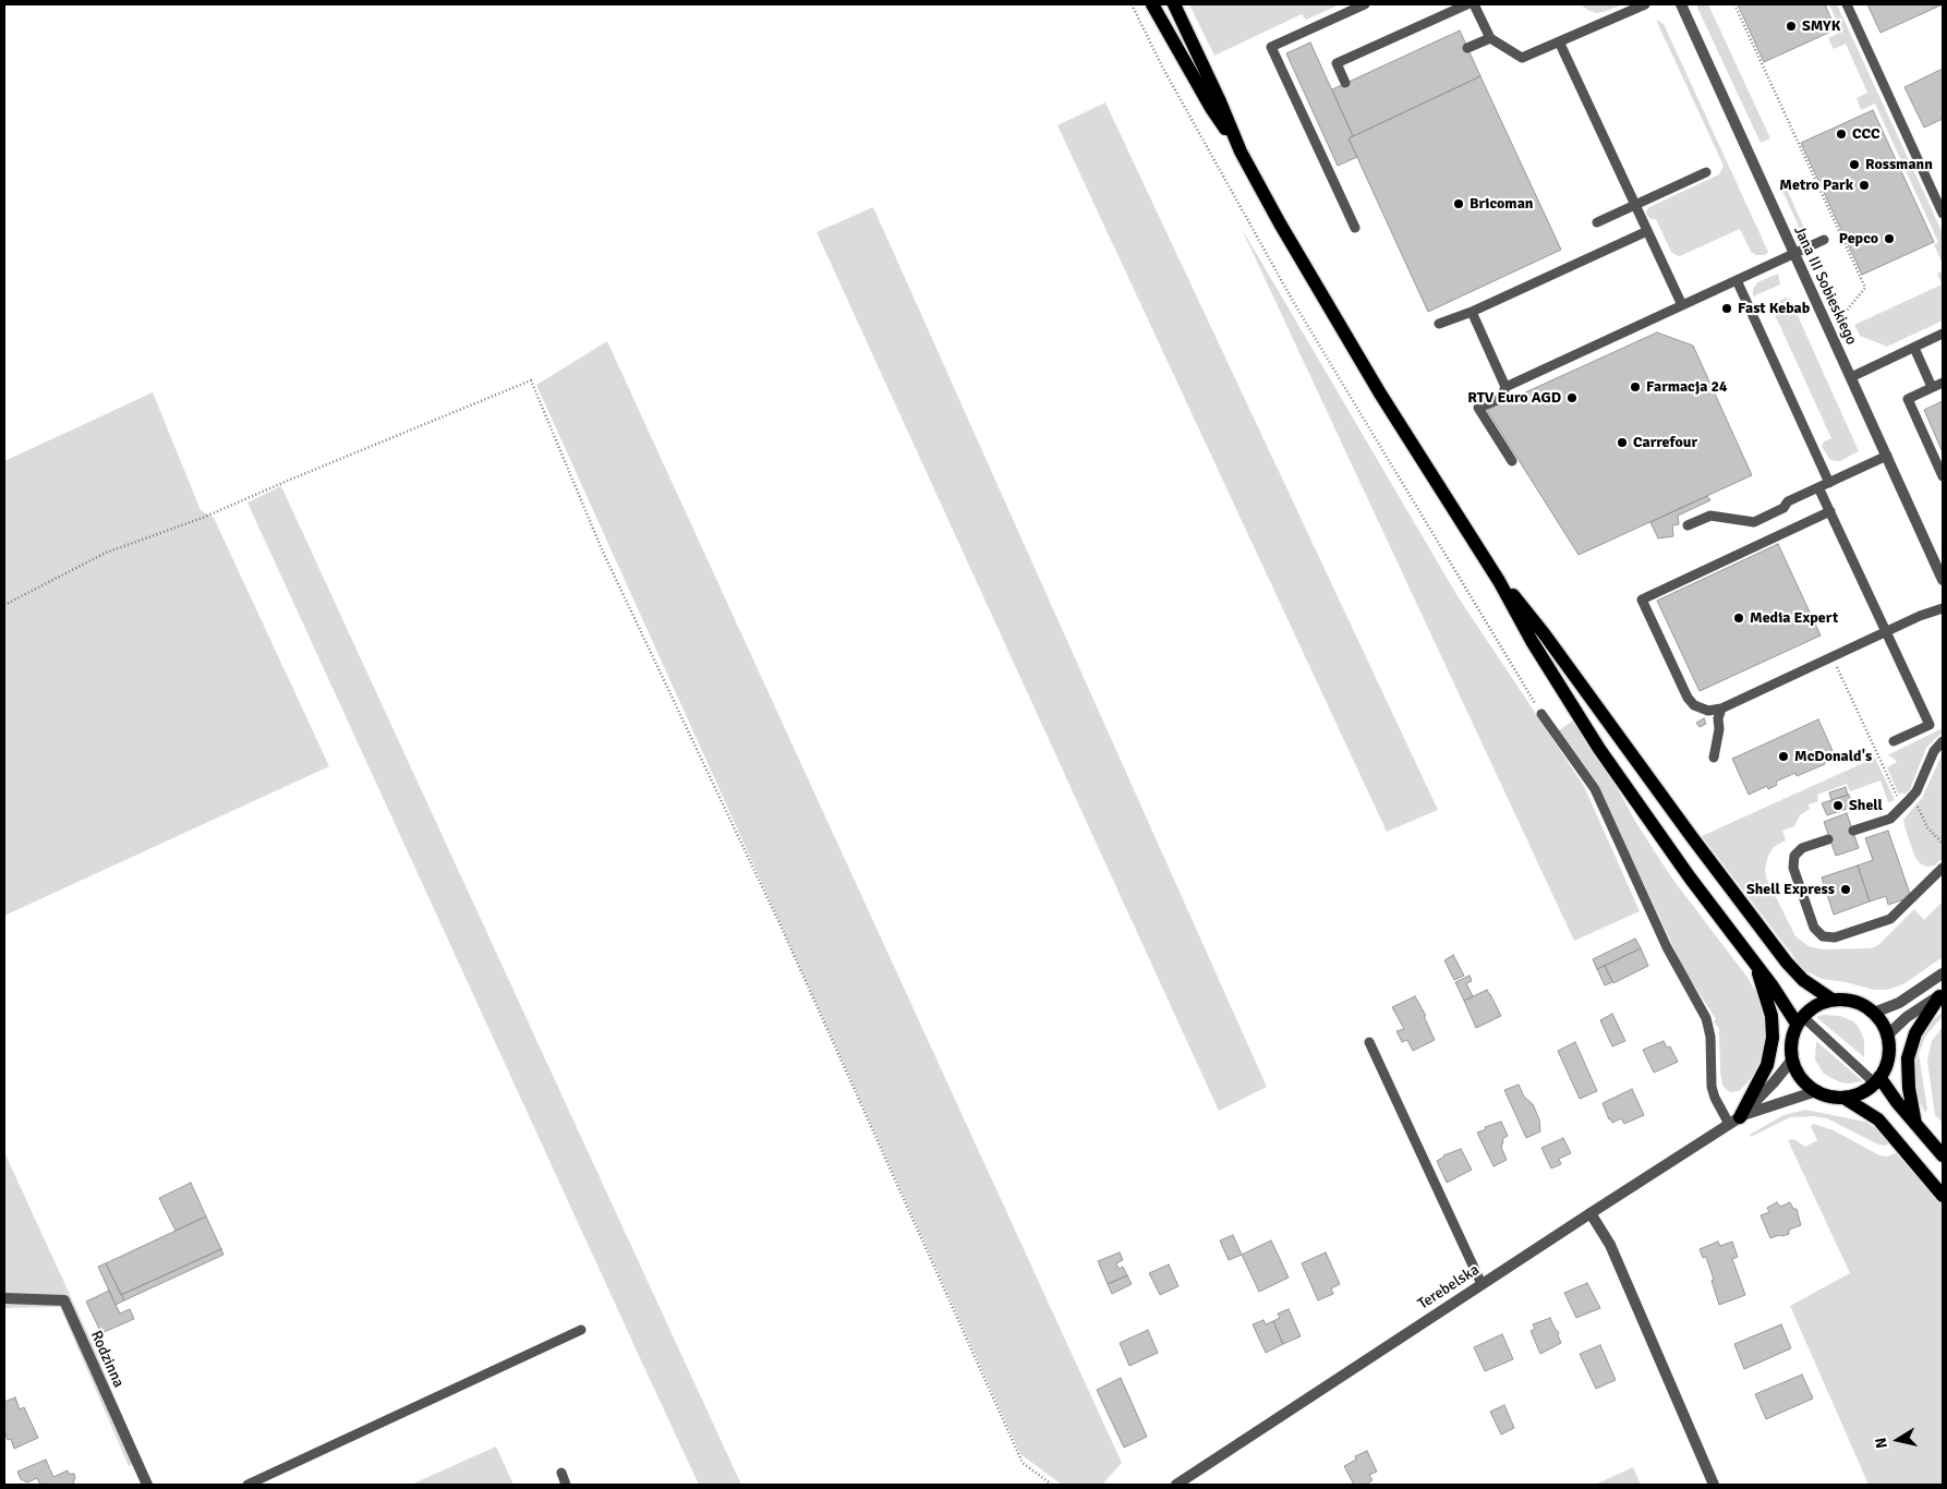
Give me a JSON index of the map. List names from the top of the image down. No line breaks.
{"streets":{"street":["Jana III Sobieskiego","Terebelska","Rodzinna"]},"places":["SMYK","CCC","Rossmann","Metro Park","Bricoman","Pepco","Fast Kebab","Farmacja 24","RTV Euro AGD","Carrefour","Media Expert","McDonald's","Shell","Shell Express"],"north":"left"}
